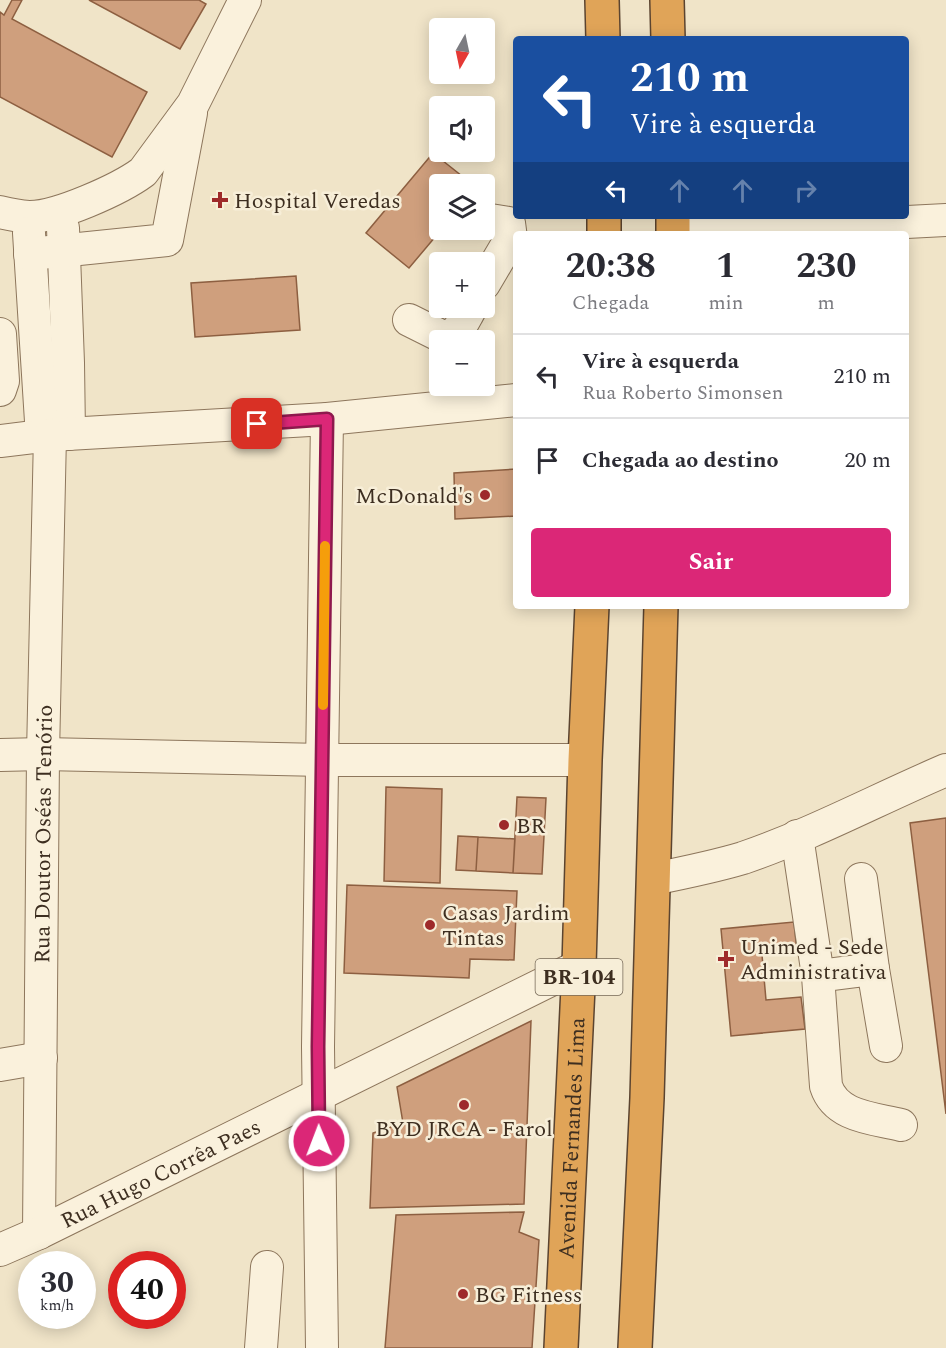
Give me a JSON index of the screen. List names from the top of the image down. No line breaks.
{"streets":{"highway":["BR-104","Avenida Fernandes Lima"],"street":["Rua Doutor Oséas Tenório","Rua Hugo Corrêa Paes"]},"crossings":[["Rua Doutor Oséas Tenório","Rua Hugo Corrêa Paes"],["Avenida Fernandes Lima","Rua Hugo Corrêa Paes"]],"places":{"health":["Hospital Veredas","Unimed - Sede Administrativa"],"other":["McDonald's","BR","Casas Jardim Tintas","BYD JRCA - Farol","BG Fitness"]},"north":"bottom","page":{"map_buttons":["+","−"],"turn":["210 m","Vire à esquerda"],"eta":["20:38","Chegada","1","min","230","m"],"list":[{"name":"Vire à esquerda","note":"Rua Roberto Simonsen","value":"210 m"},{"name":"Chegada ao destino","value":"20 m"}],"buttons":"Sair","speed":"30 km/h","limit":"40"}}
